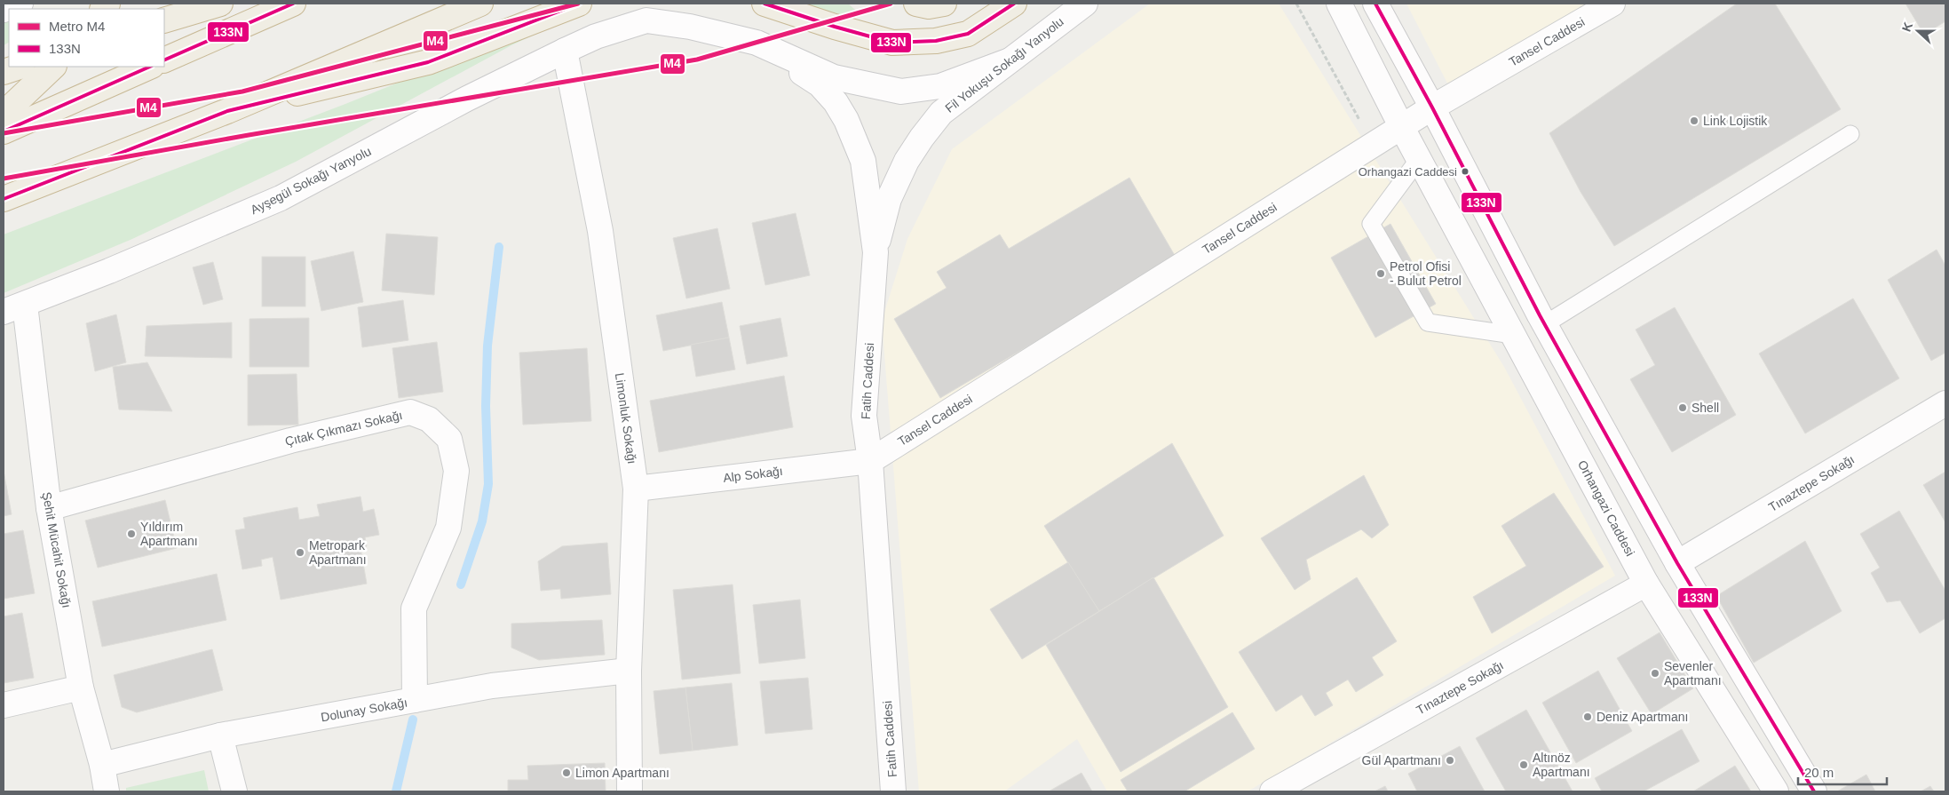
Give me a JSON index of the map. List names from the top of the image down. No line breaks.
{"streets":{"street":["Tansel Caddesi","Fil Yokuşu Sokağı Yanyolu","Ayşegül Sokağı Yanyolu","Fatih Caddesi","Limonluk Sokağı","Çıtak Çıkmazı Sokağı","Alp Sokağı","Tınaztepe Sokağı","Orhangazi Caddesi","Şehit Mücahit Sokağı","Dolunay Sokağı"]},"crossings":[["Tansel Caddesi","Fatih Caddesi"],["Tansel Caddesi","Alp Sokağı"],["Tansel Caddesi","Orhangazi Caddesi"],["Fil Yokuşu Sokağı Yanyolu","Fatih Caddesi"],["Ayşegül Sokağı Yanyolu","Fatih Caddesi"],["Ayşegül Sokağı Yanyolu","Limonluk Sokağı"],["Ayşegül Sokağı Yanyolu","Şehit Mücahit Sokağı"],["Fatih Caddesi","Alp Sokağı"],["Limonluk Sokağı","Alp Sokağı"],["Limonluk Sokağı","Dolunay Sokağı"],["Çıtak Çıkmazı Sokağı","Şehit Mücahit Sokağı"],["Çıtak Çıkmazı Sokağı","Dolunay Sokağı"],["Tınaztepe Sokağı","Orhangazi Caddesi"],["Şehit Mücahit Sokağı","Dolunay Sokağı"]],"places":["Link Lojistik","Orhangazi Caddesi","Petrol Ofisi - Bulut Petrol","Shell","Yıldırım Apartmanı","Metropark Apartmanı","Sevenler Apartmanı","Deniz Apartmanı","Gül Apartmanı","Altınöz Apartmanı","Limon Apartmanı"],"lines":["metro line M4","transit line 133N"],"legend":["Metro M4","133N"],"scale_bar":"20 m","north":"left"}
